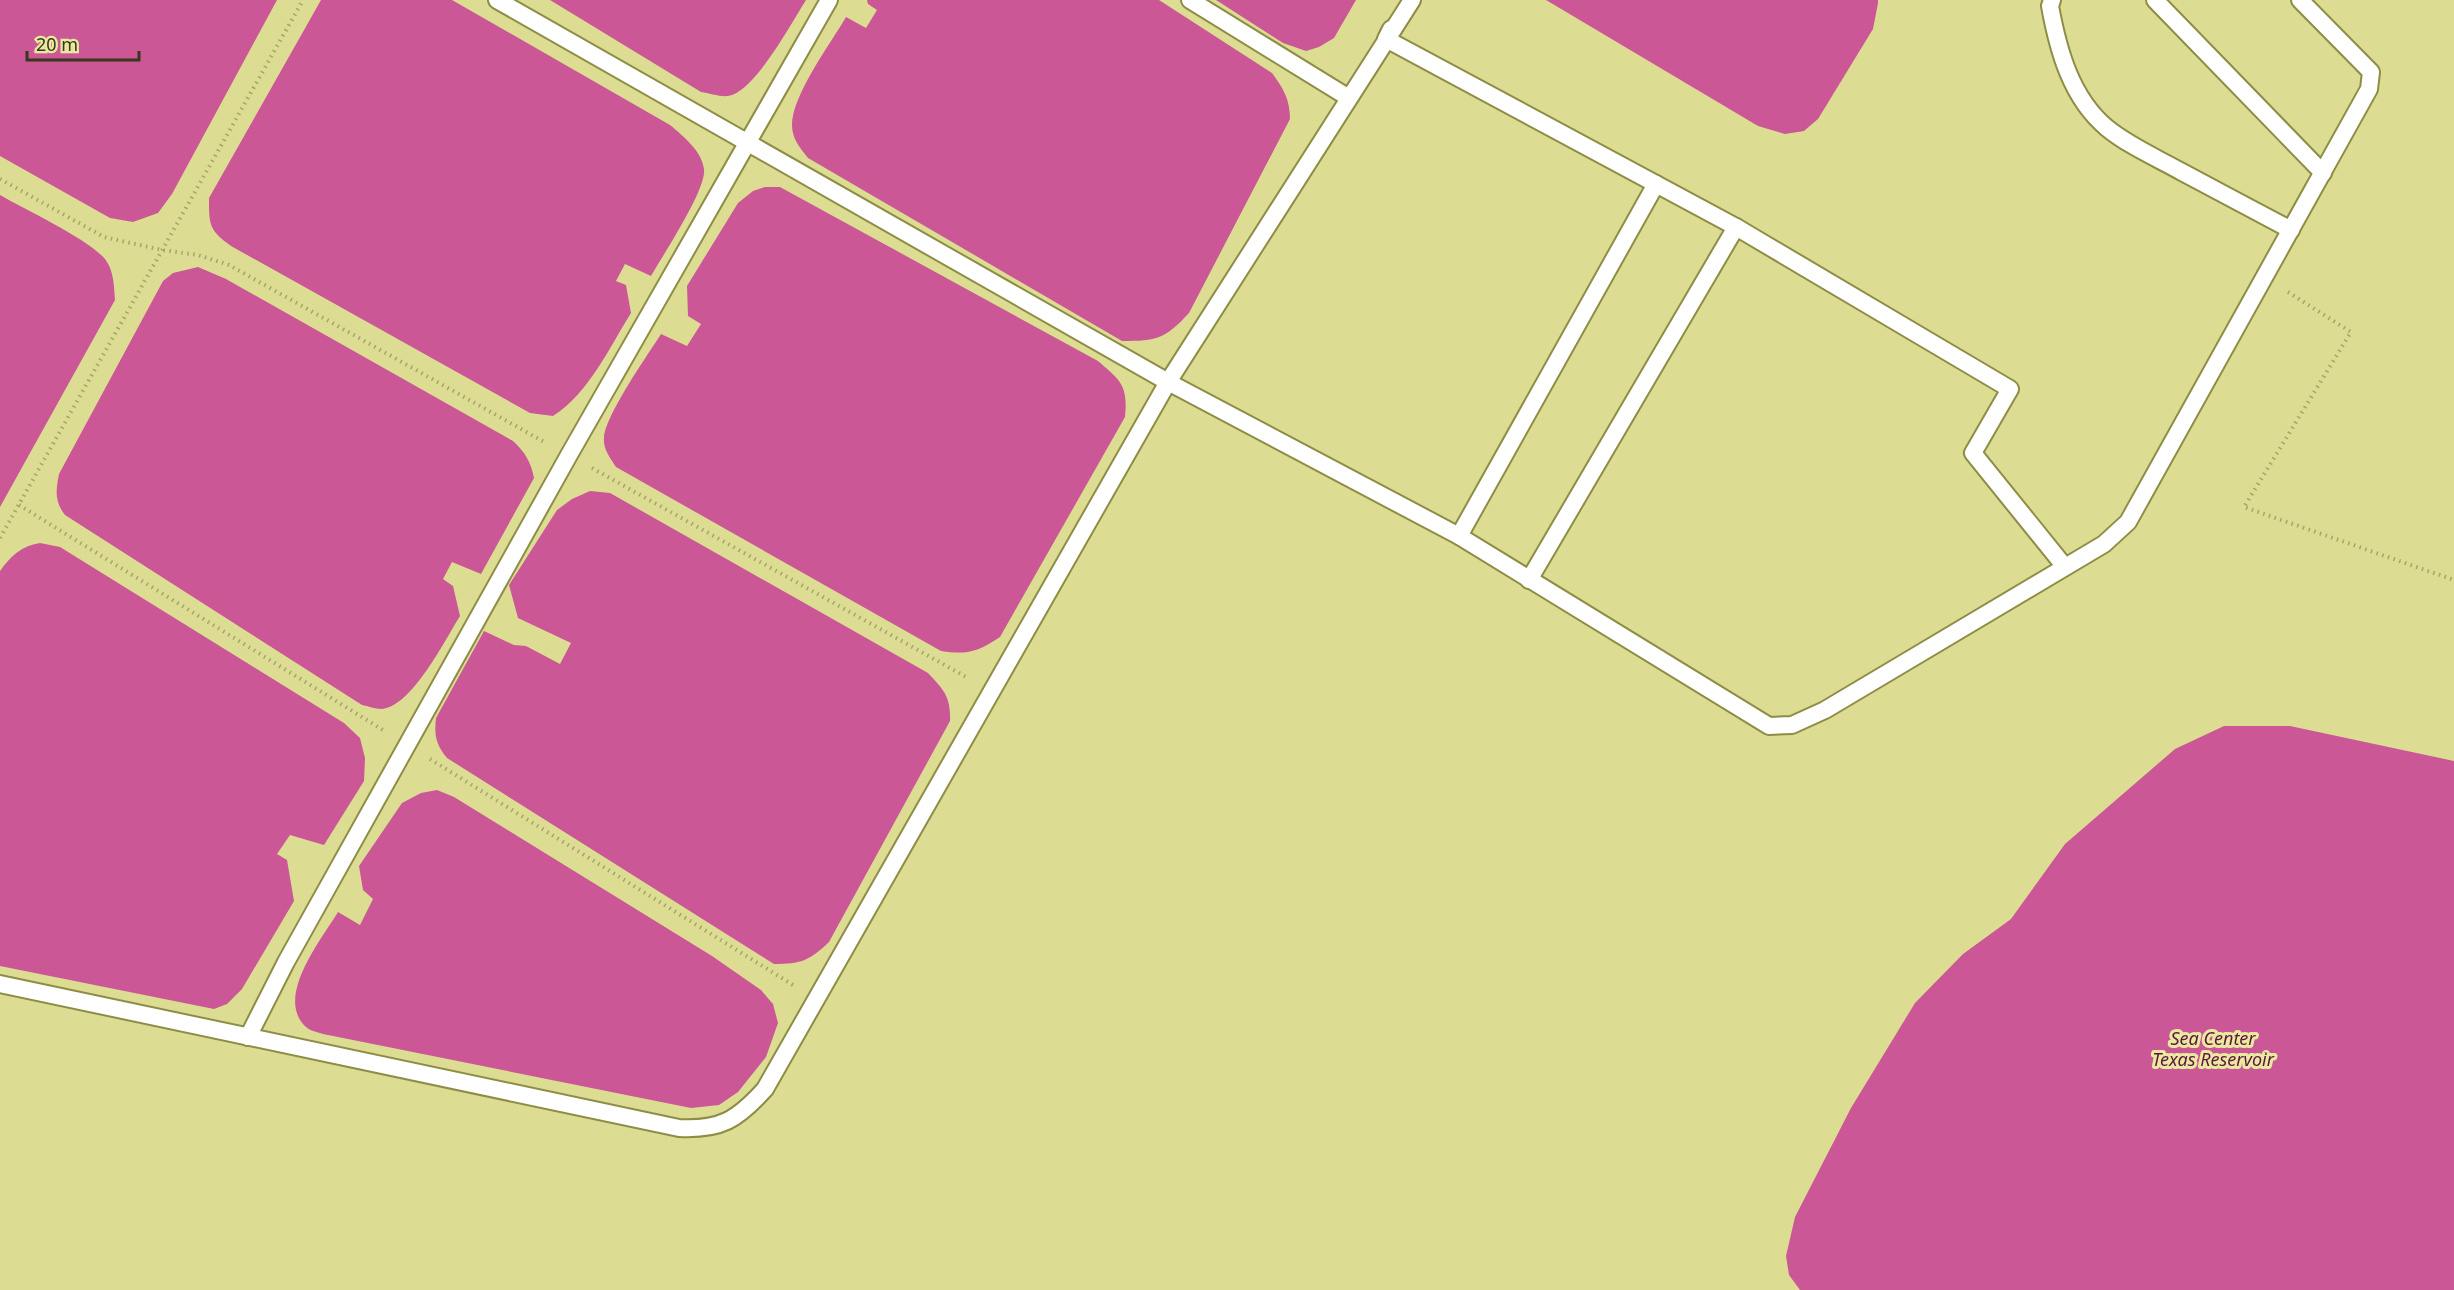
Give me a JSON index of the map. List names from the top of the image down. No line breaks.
{"water":["Sea Center Texas Reservoir"],"scale_bar":"20 m"}
